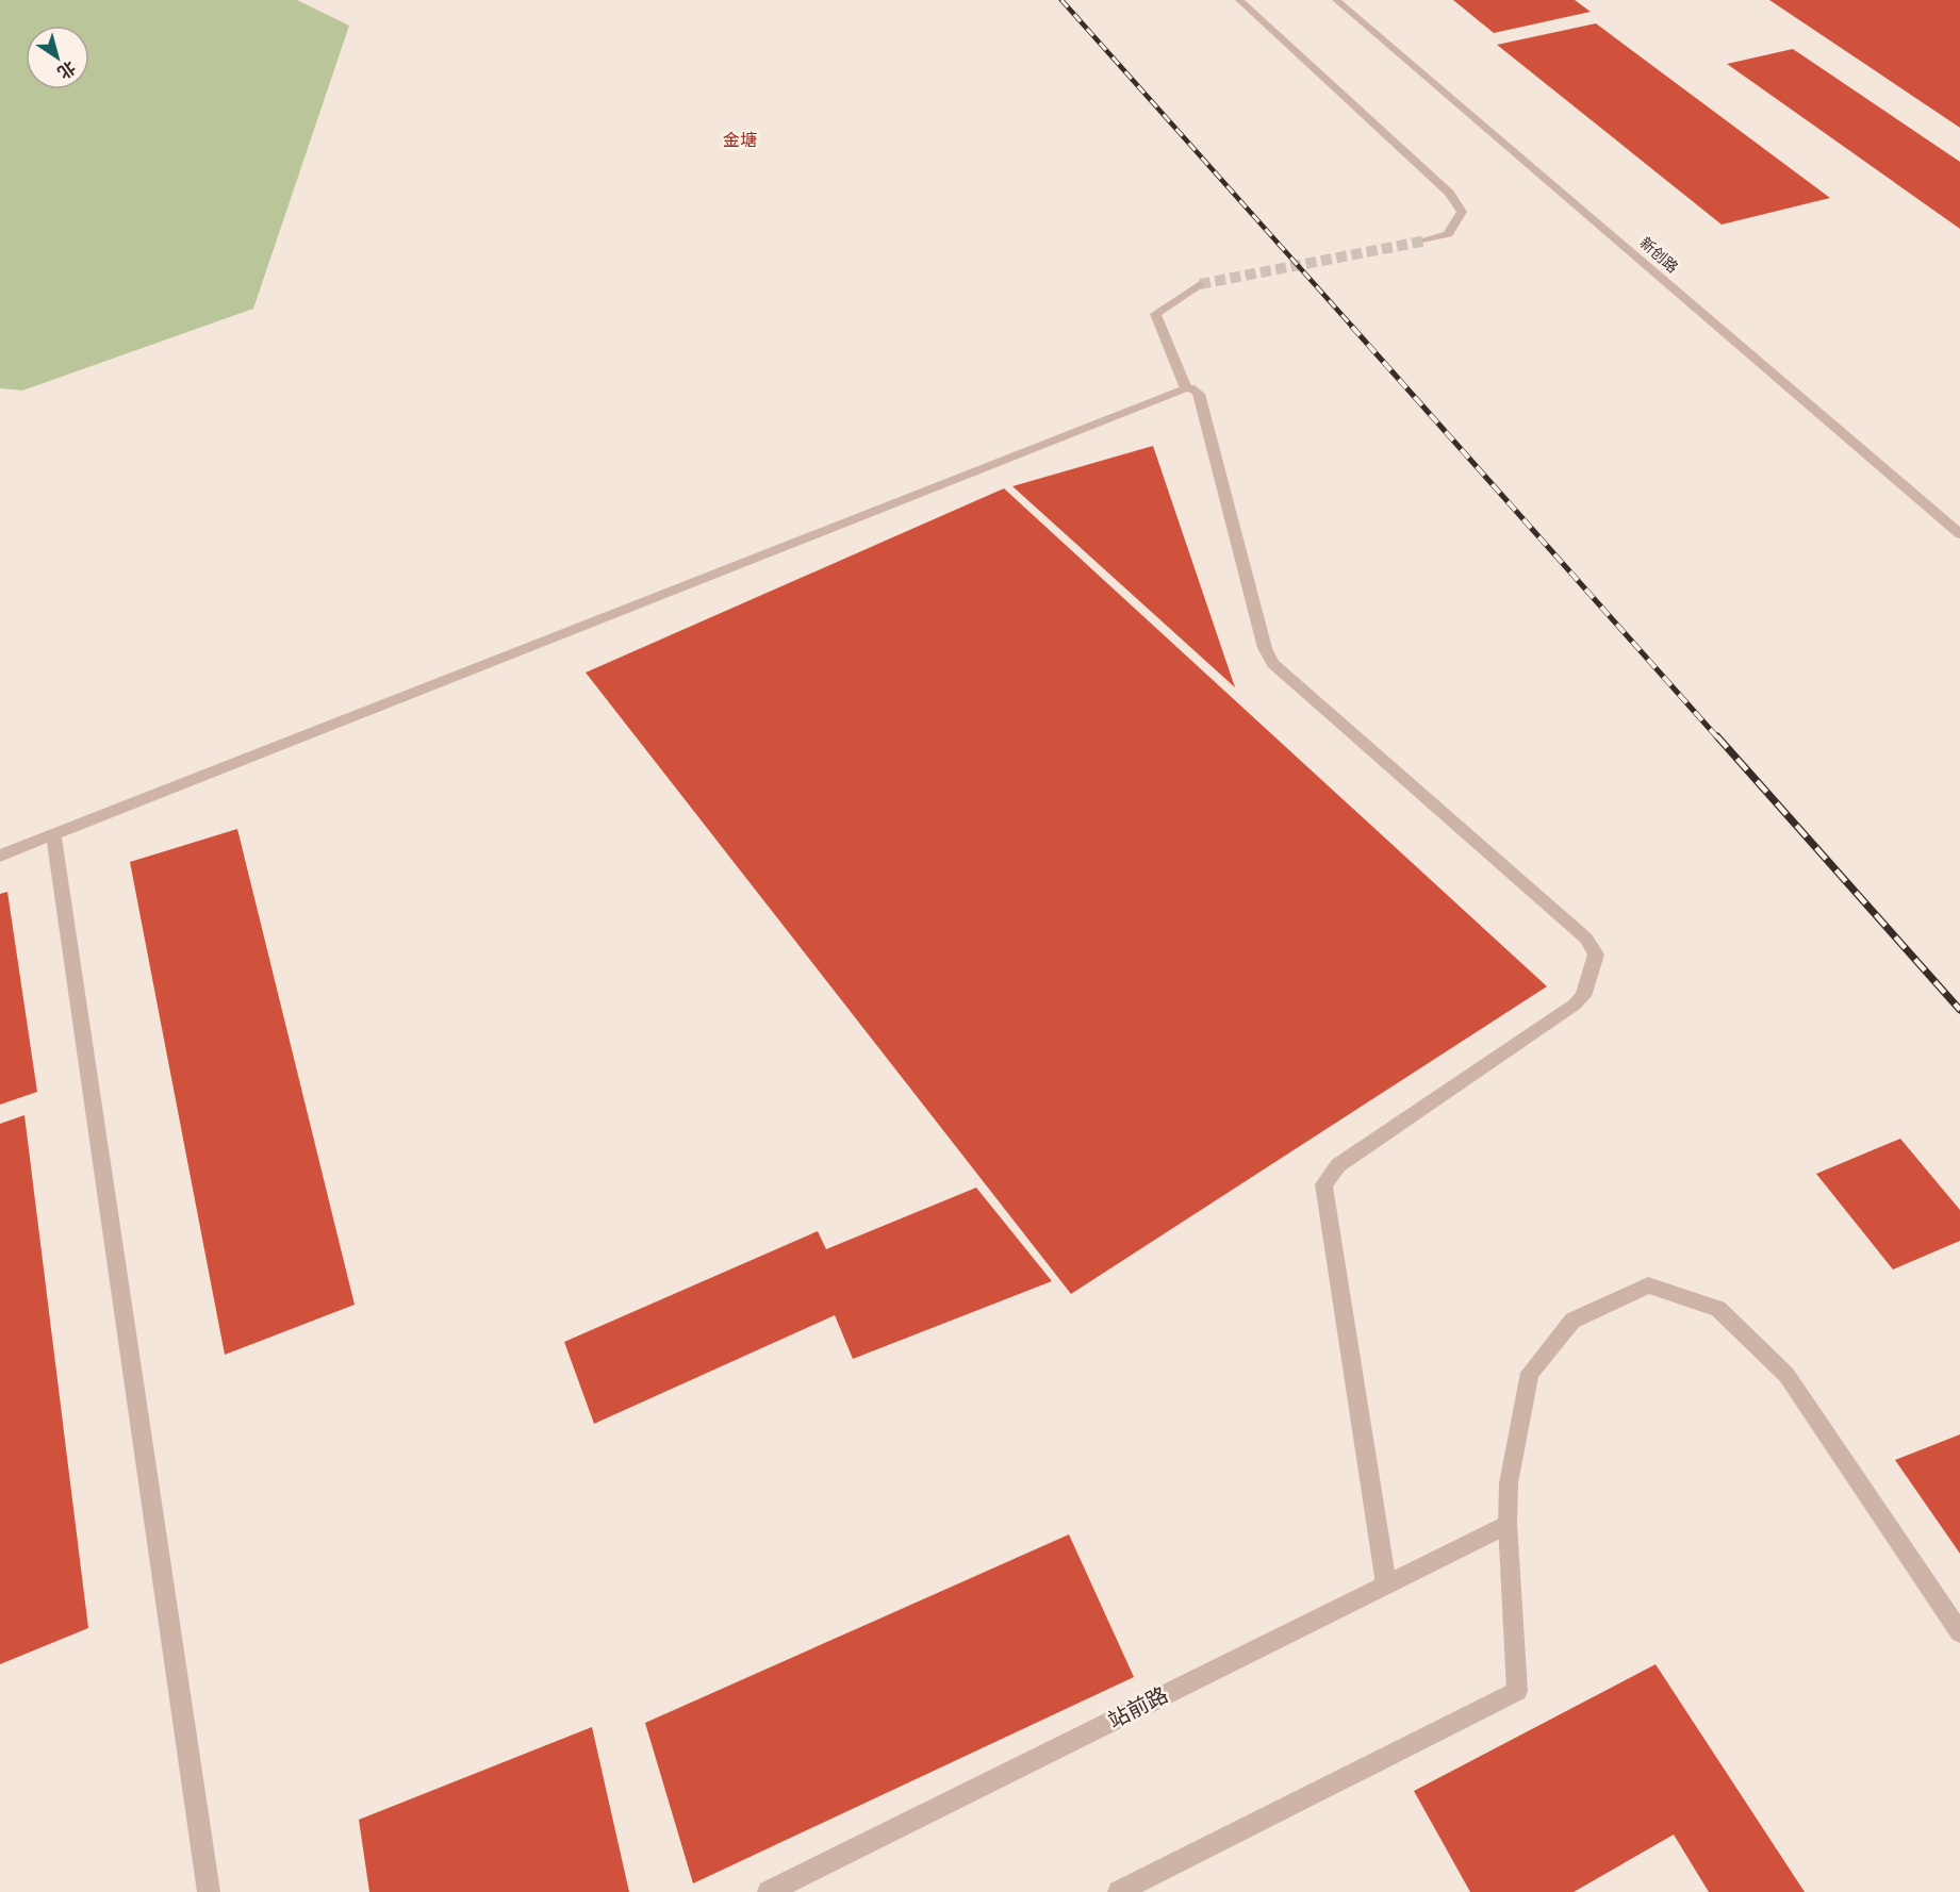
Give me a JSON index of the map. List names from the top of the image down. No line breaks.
{"streets":{"street":["新创路","站前路"]},"districts":["金塘"],"north":"bottom right"}
